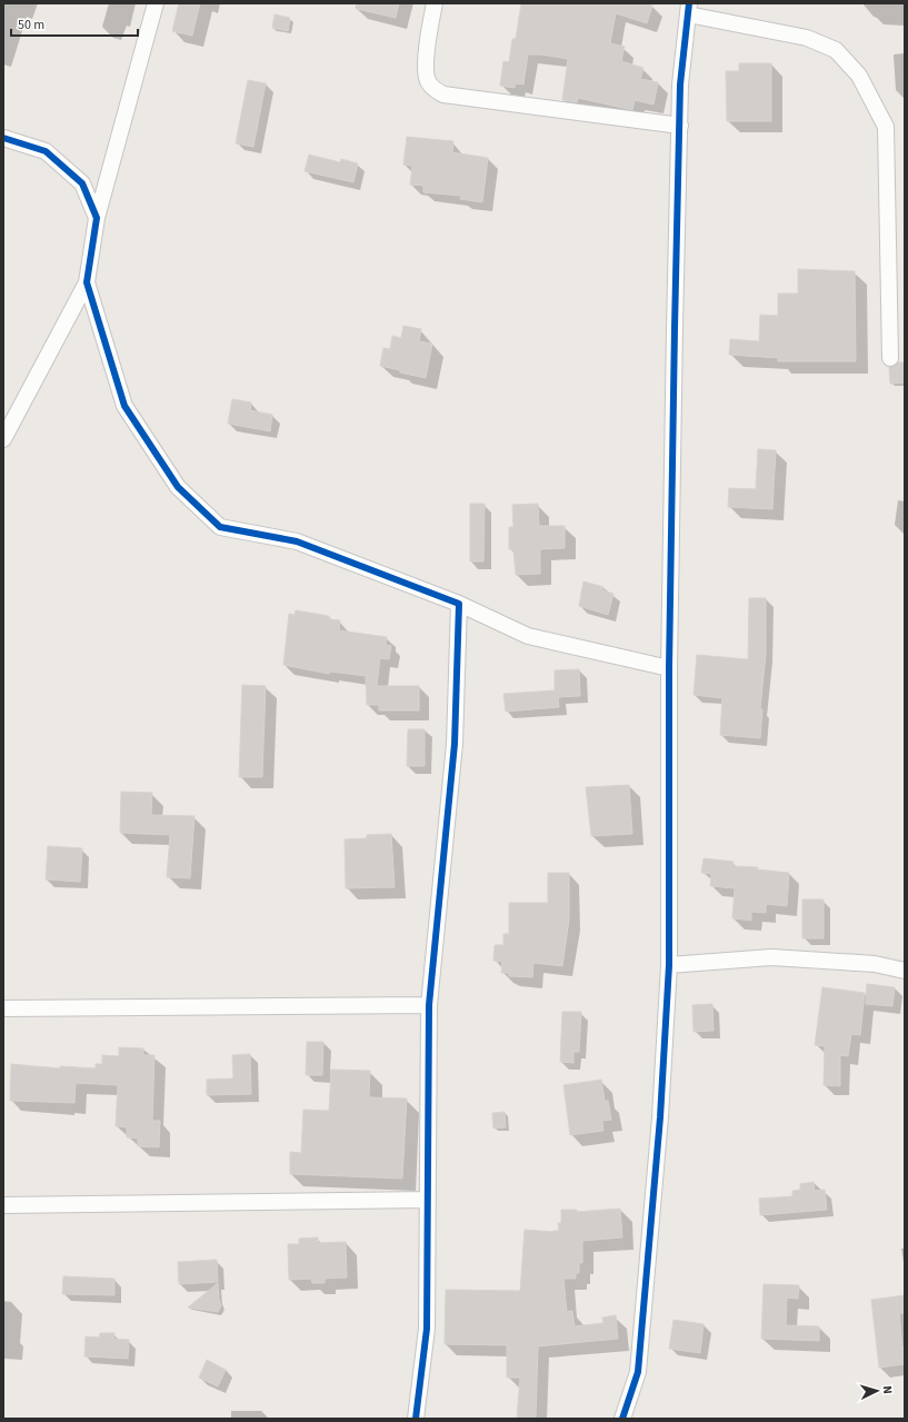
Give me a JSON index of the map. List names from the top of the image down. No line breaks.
{"scale_bar":"50 m","north":"right"}
